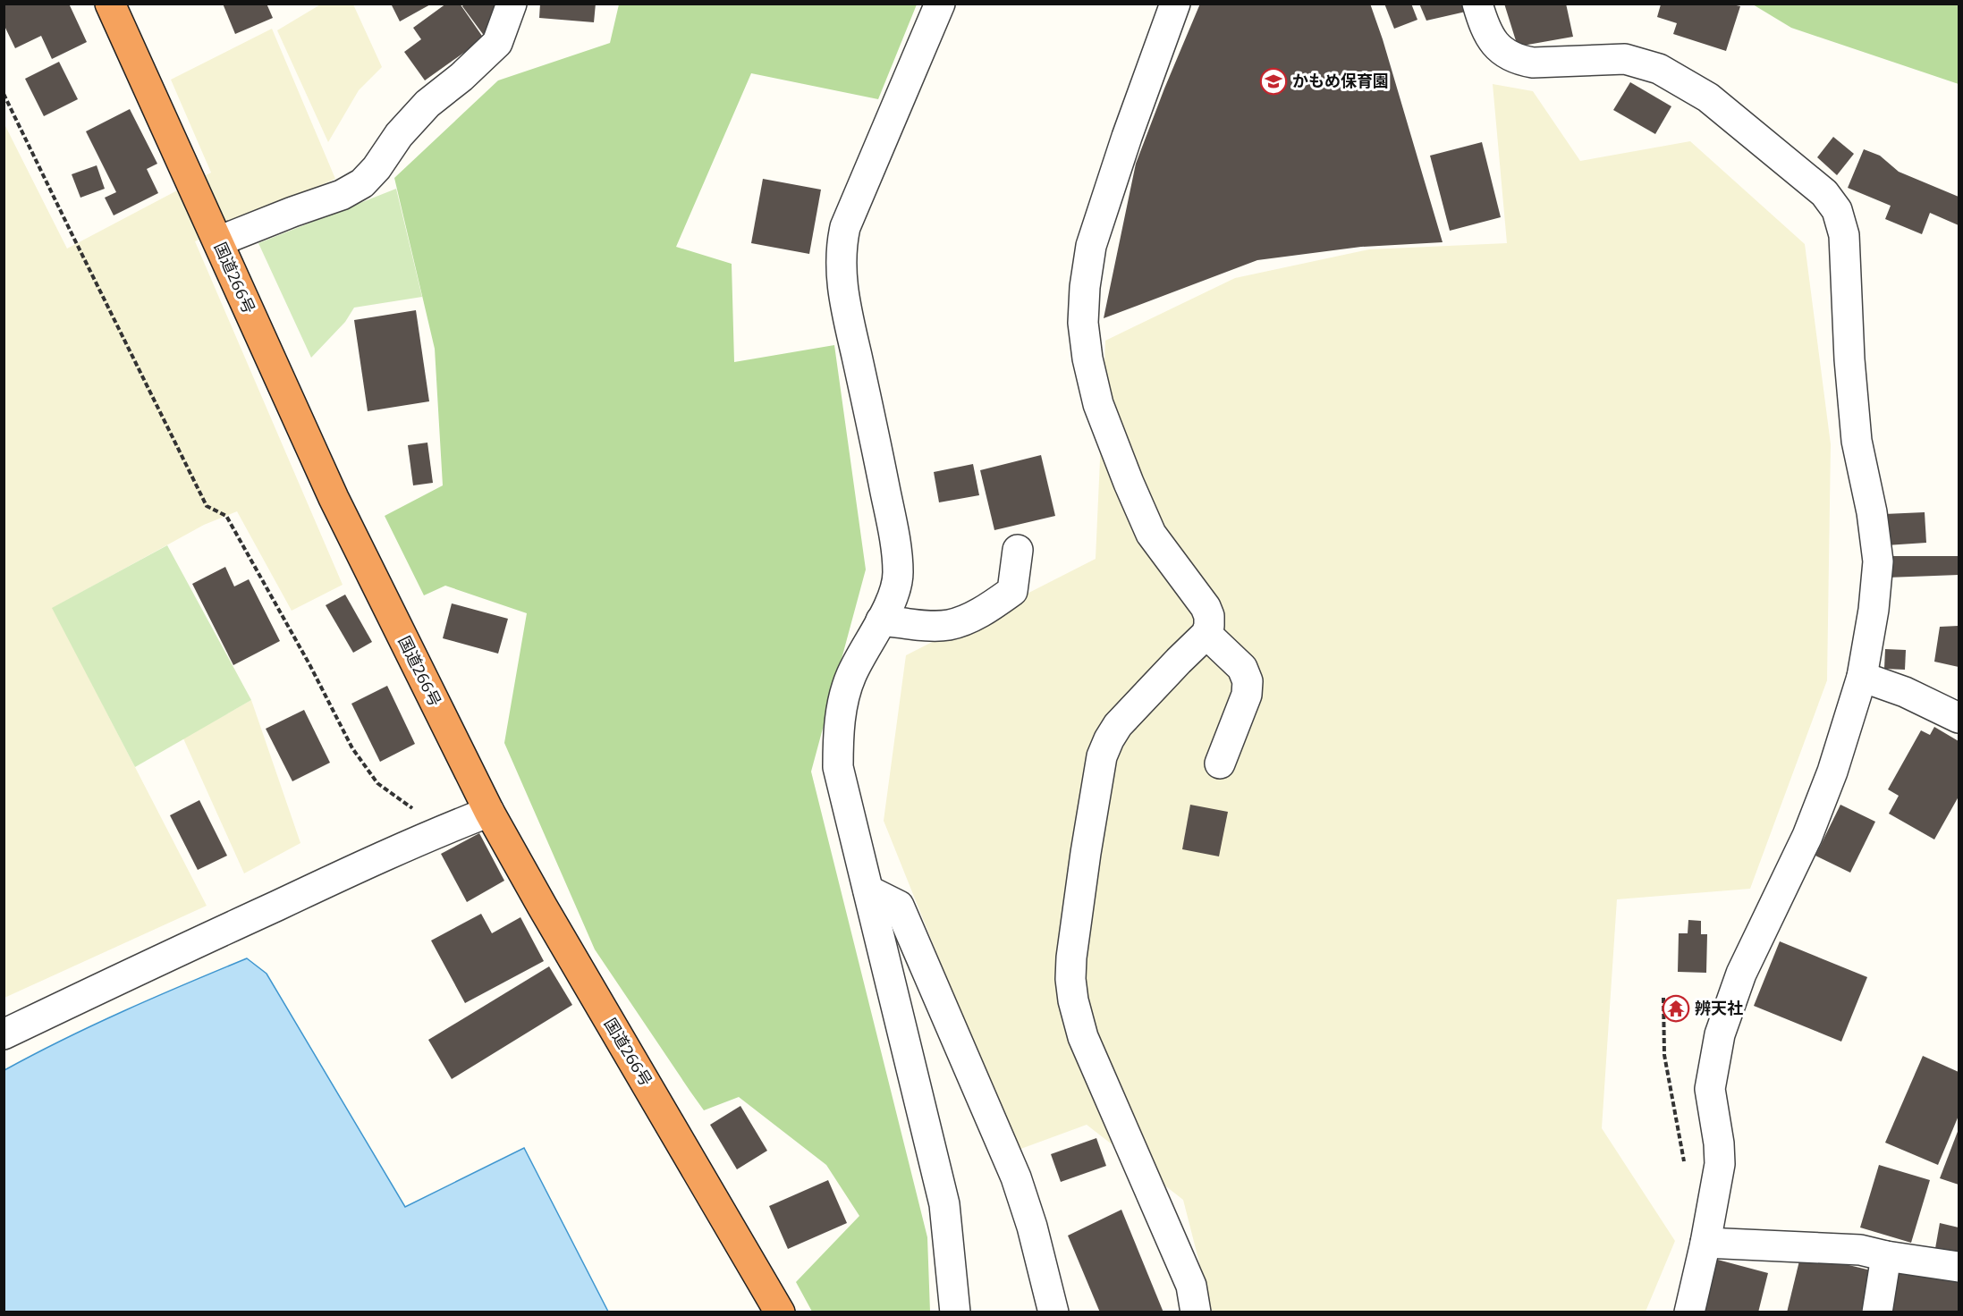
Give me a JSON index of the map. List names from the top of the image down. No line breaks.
{"streets":{"highway":["国道266号"]},"places":{"school or university":["かもめ保育園"],"temple":["辨天社"]}}
